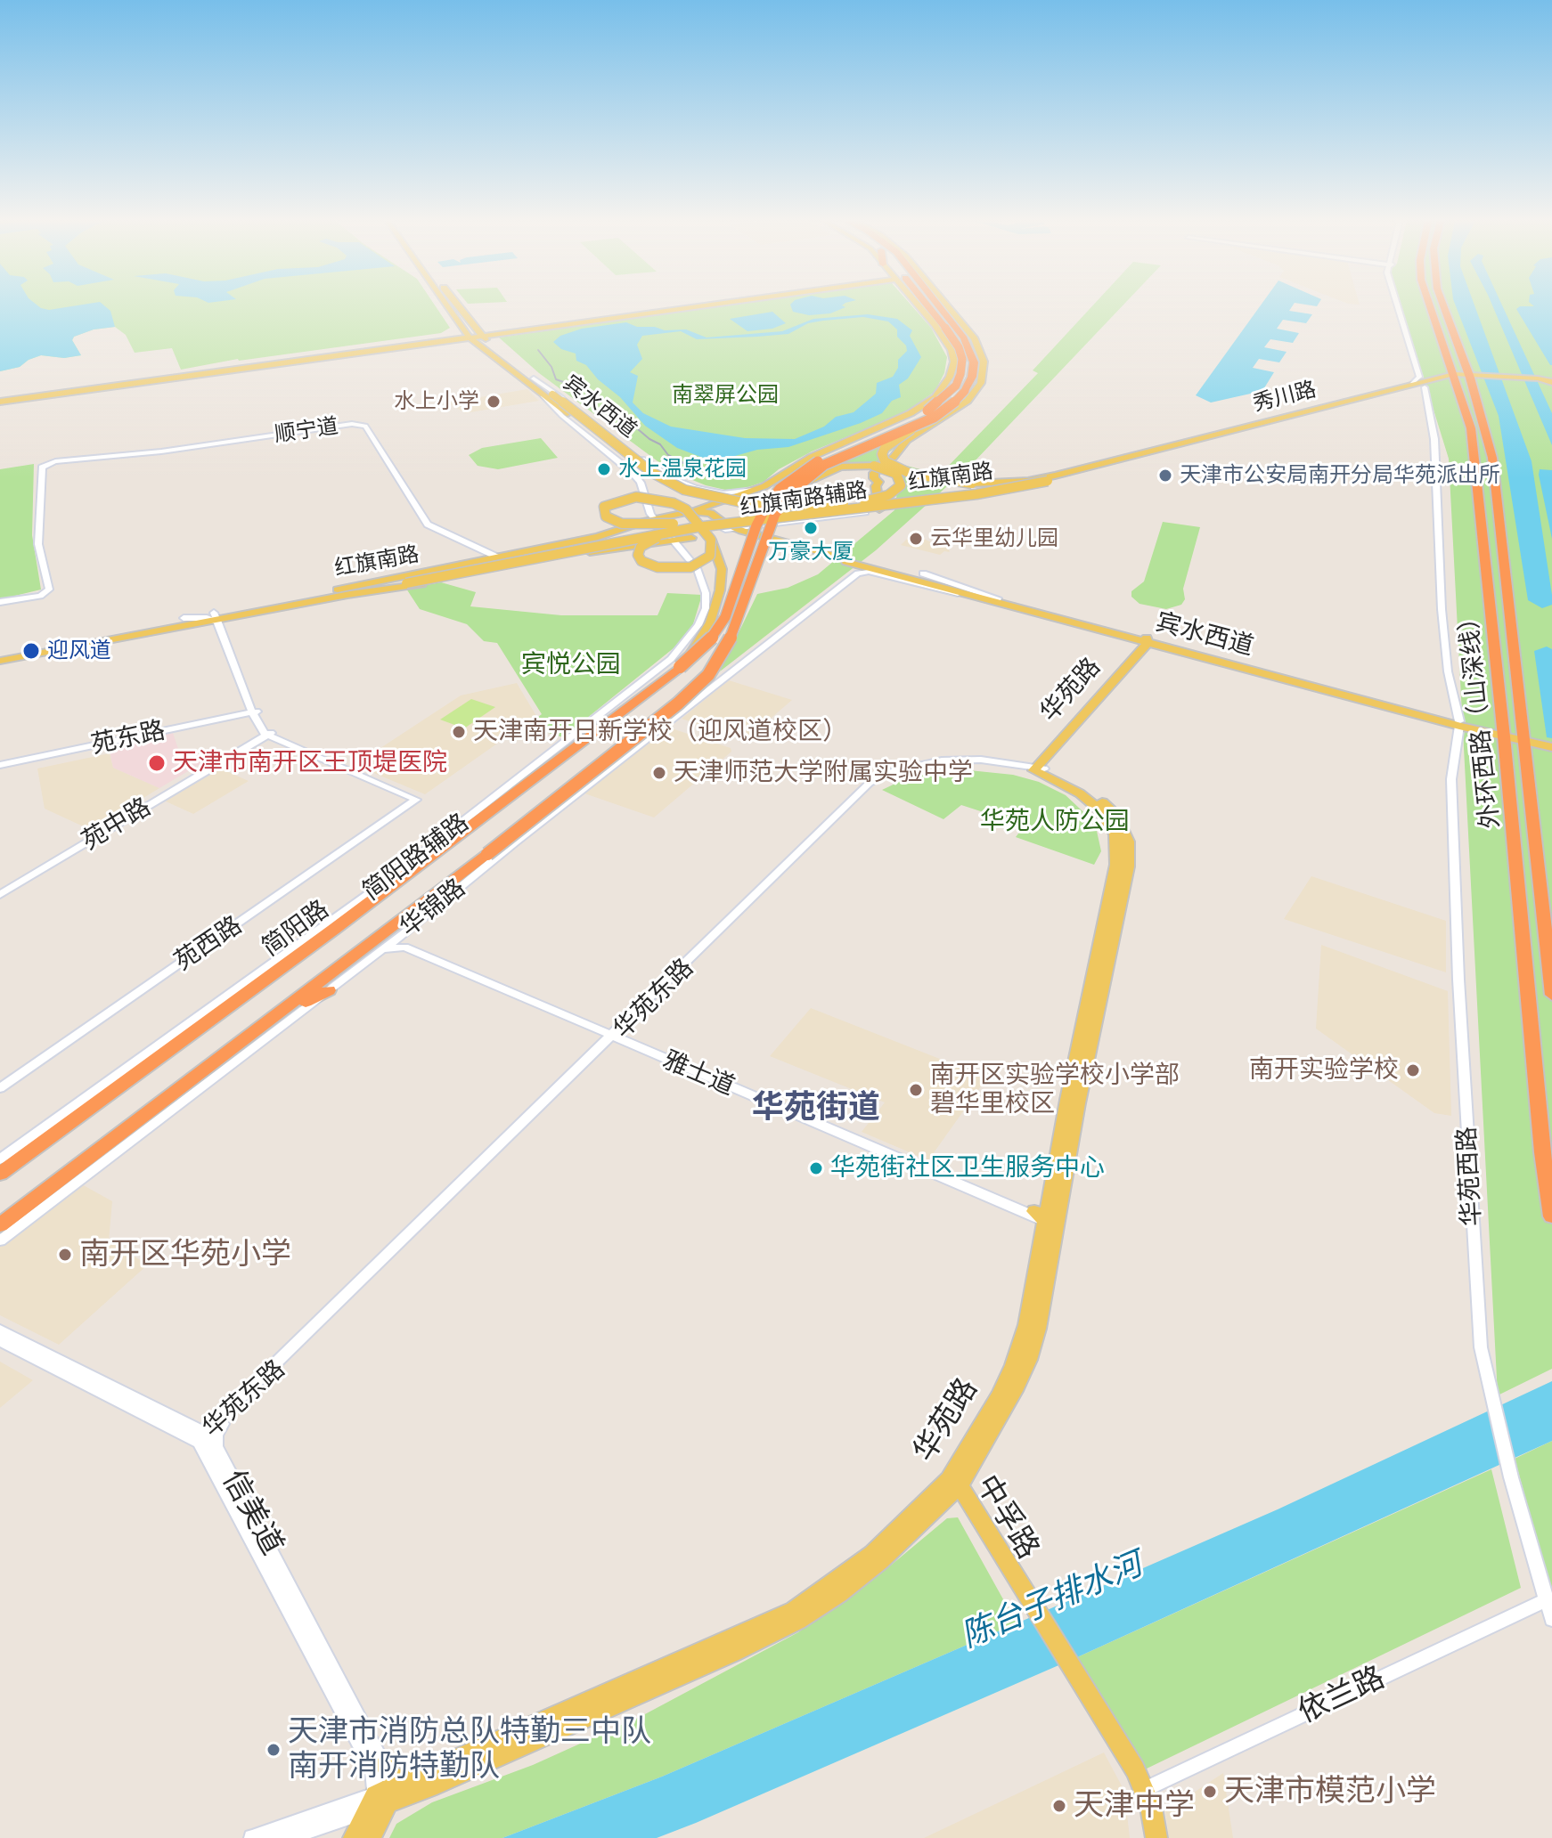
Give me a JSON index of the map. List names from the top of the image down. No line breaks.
{"streets":{"highway":["红旗南路","外环西路（山深线）","简阳路"],"main road":["秀川路","宾水西道","红旗南路辅路","华苑路","中孚路"],"street":["顺宁道","苑东路","苑中路","简阳路辅路","华锦路","苑西路","华苑东路","雅士道","华苑西路","信美道","依兰路"]},"crossings":[["秀川路","红旗南路"],["秀川路","外环西路（山深线）"],["秀川路","华苑西路"],["宾水西道","红旗南路"],["宾水西道","红旗南路辅路"],["宾水西道","华苑路"],["宾水西道","外环西路（山深线）"],["宾水西道","华锦路"],["宾水西道","华苑西路"],["华苑路","华苑东路"],["华苑路","雅士道"],["华苑路","信美道"],["华苑路","中孚路"],["苑中路","苑西路"],["华锦路","雅士道"],["华苑东路","雅士道"],["华苑东路","信美道"],["华苑西路","依兰路"],["中孚路","依兰路"]],"districts":["华苑街道"],"water":["陈台子排水河"],"parks":["南翠屏公园","宾悦公园","华苑人防公园"],"places":["水上小学","水上温泉花园","天津市公安局南开分局华苑派出所","万豪大厦","云华里幼儿园","迎风道","天津南开日新学校（迎风道校区）","天津市南开区王顶堤医院","天津师范大学附属实验中学","南开实验学校","南开区实验学校小学部 碧华里校区","华苑街社区卫生服务中心","南开区华苑小学","天津市消防总队特勤三中队 南开消防特勤队","天津市模范小学","天津中学"]}
